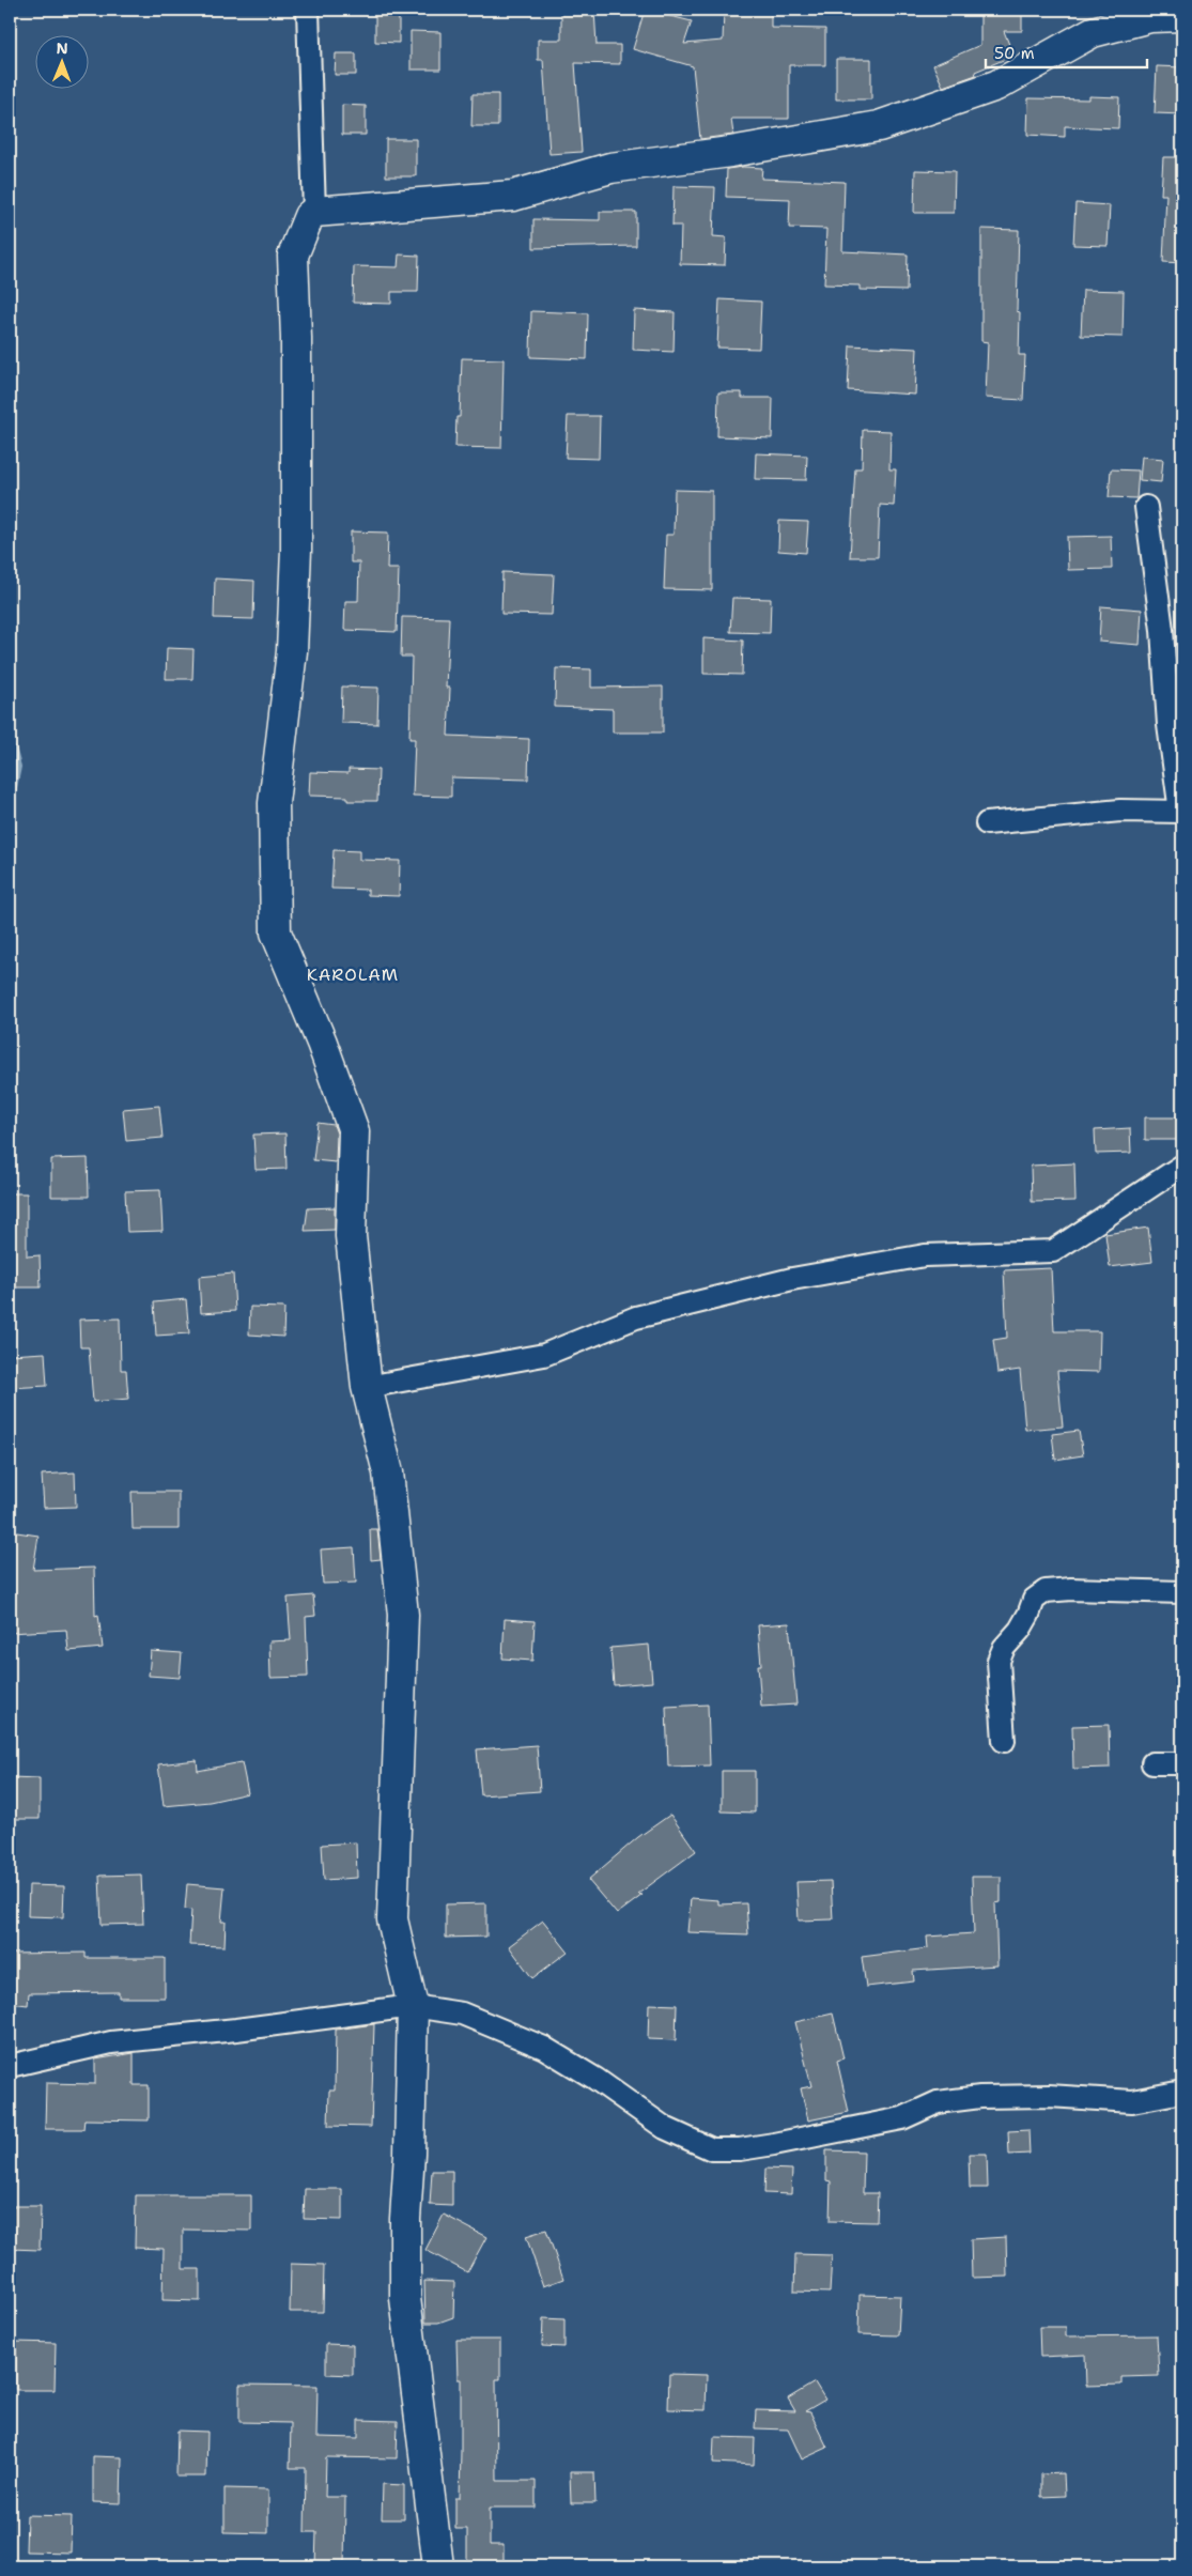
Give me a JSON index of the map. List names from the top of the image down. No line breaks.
{"districts":["KAROLAM"],"scale_bar":"50 m","north":"top"}
